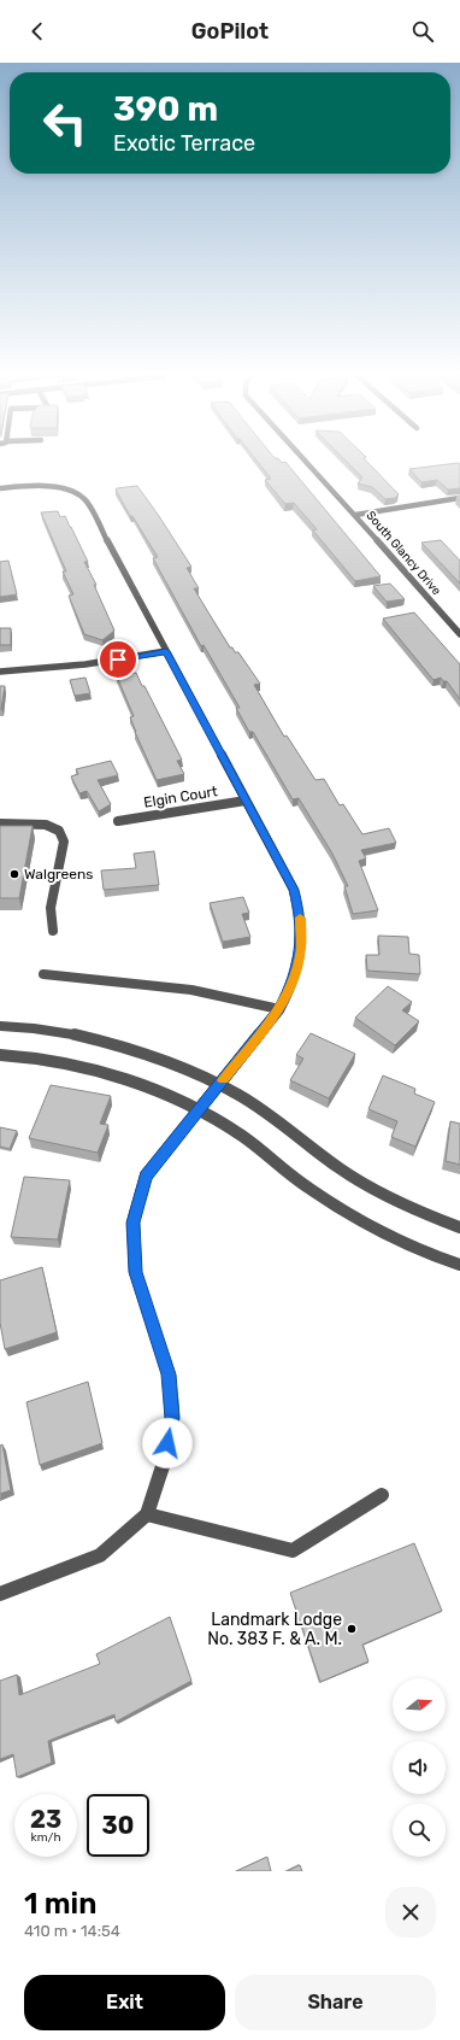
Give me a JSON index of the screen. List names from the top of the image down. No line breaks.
{"streets":{"street":["South Glancy Drive","Elgin Court"]},"places":["Walgreens","Landmark Lodge No. 383 F. & A. M."],"north":"right","page":{"header":"GoPilot","turn":["390 m","Exotic Terrace"],"speed":"23 km/h","limit":"30","heading":["1 min","410 m · 14:54"],"buttons":["Exit","Share"]}}
